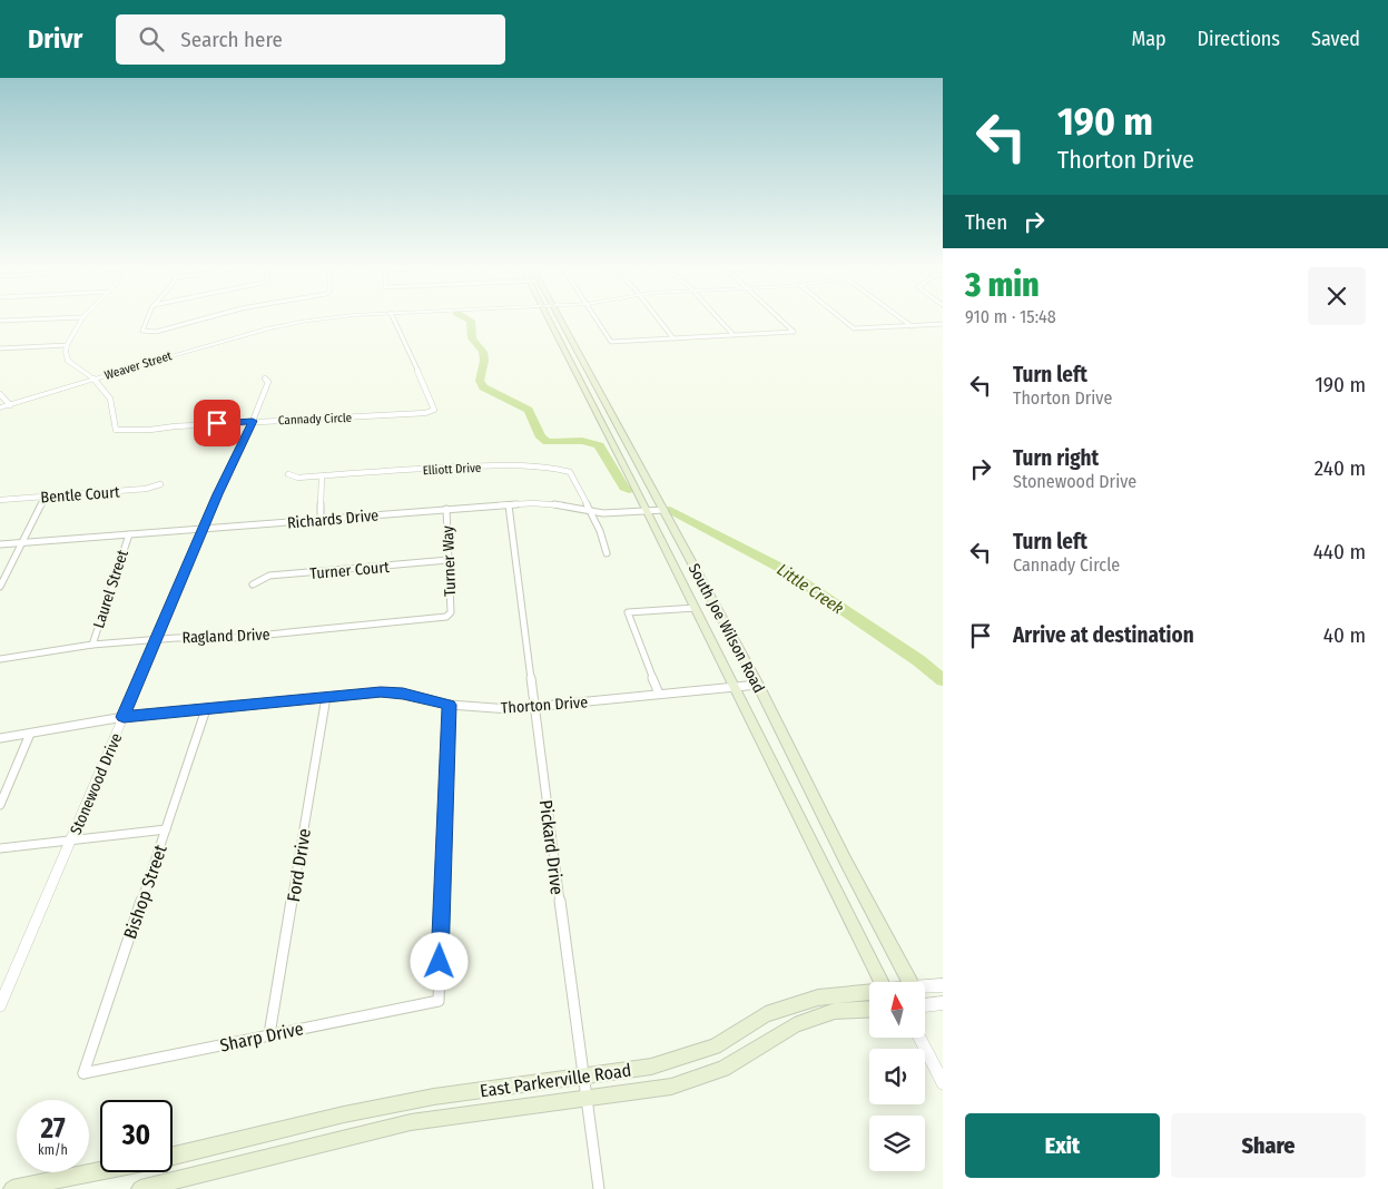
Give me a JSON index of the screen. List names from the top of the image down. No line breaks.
{"streets":{"main road":["South Joe Wilson Road","East Parkerville Road"],"street":["Weaver Street","Cannady Circle","Elliott Drive","Bentle Court","Richards Drive","Turner Way","Turner Court","Laurel Street","Ragland Drive","Thorton Drive","Stonewood Drive","Pickard Drive","Ford Drive","Bishop Street","Sharp Drive"]},"crossings":[["Weaver Street","Cannady Circle"],["Cannady Circle","Stonewood Drive"],["Elliott Drive","Richards Drive"],["Richards Drive","Turner Way"],["Richards Drive","Laurel Street"],["Richards Drive","South Joe Wilson Road"],["Richards Drive","Stonewood Drive"],["Richards Drive","Pickard Drive"],["Turner Way","Turner Court"],["Turner Way","Ragland Drive"],["Laurel Street","Ragland Drive"],["South Joe Wilson Road","Thorton Drive"],["Ragland Drive","Stonewood Drive"],["Thorton Drive","Stonewood Drive"],["Thorton Drive","Pickard Drive"],["Thorton Drive","Ford Drive"],["Thorton Drive","Bishop Street"],["Thorton Drive","Sharp Drive"],["Pickard Drive","East Parkerville Road"],["Ford Drive","Sharp Drive"],["Bishop Street","Sharp Drive"]],"water":["Little Creek"],"north":"top","page":{"header":"Drivr","search":"Search here","nav":["Map","Directions","Saved"],"turn":["190 m","Thorton Drive"],"then":"Then","heading":["3 min","910 m · 15:48"],"list":[{"name":"Turn left","note":"Thorton Drive","value":"190 m"},{"name":"Turn right","note":"Stonewood Drive","value":"240 m"},{"name":"Turn left","note":"Cannady Circle","value":"440 m"},{"name":"Arrive at destination","value":"40 m"}],"speed":"27 km/h","limit":"30","buttons":["Exit","Share"]}}
